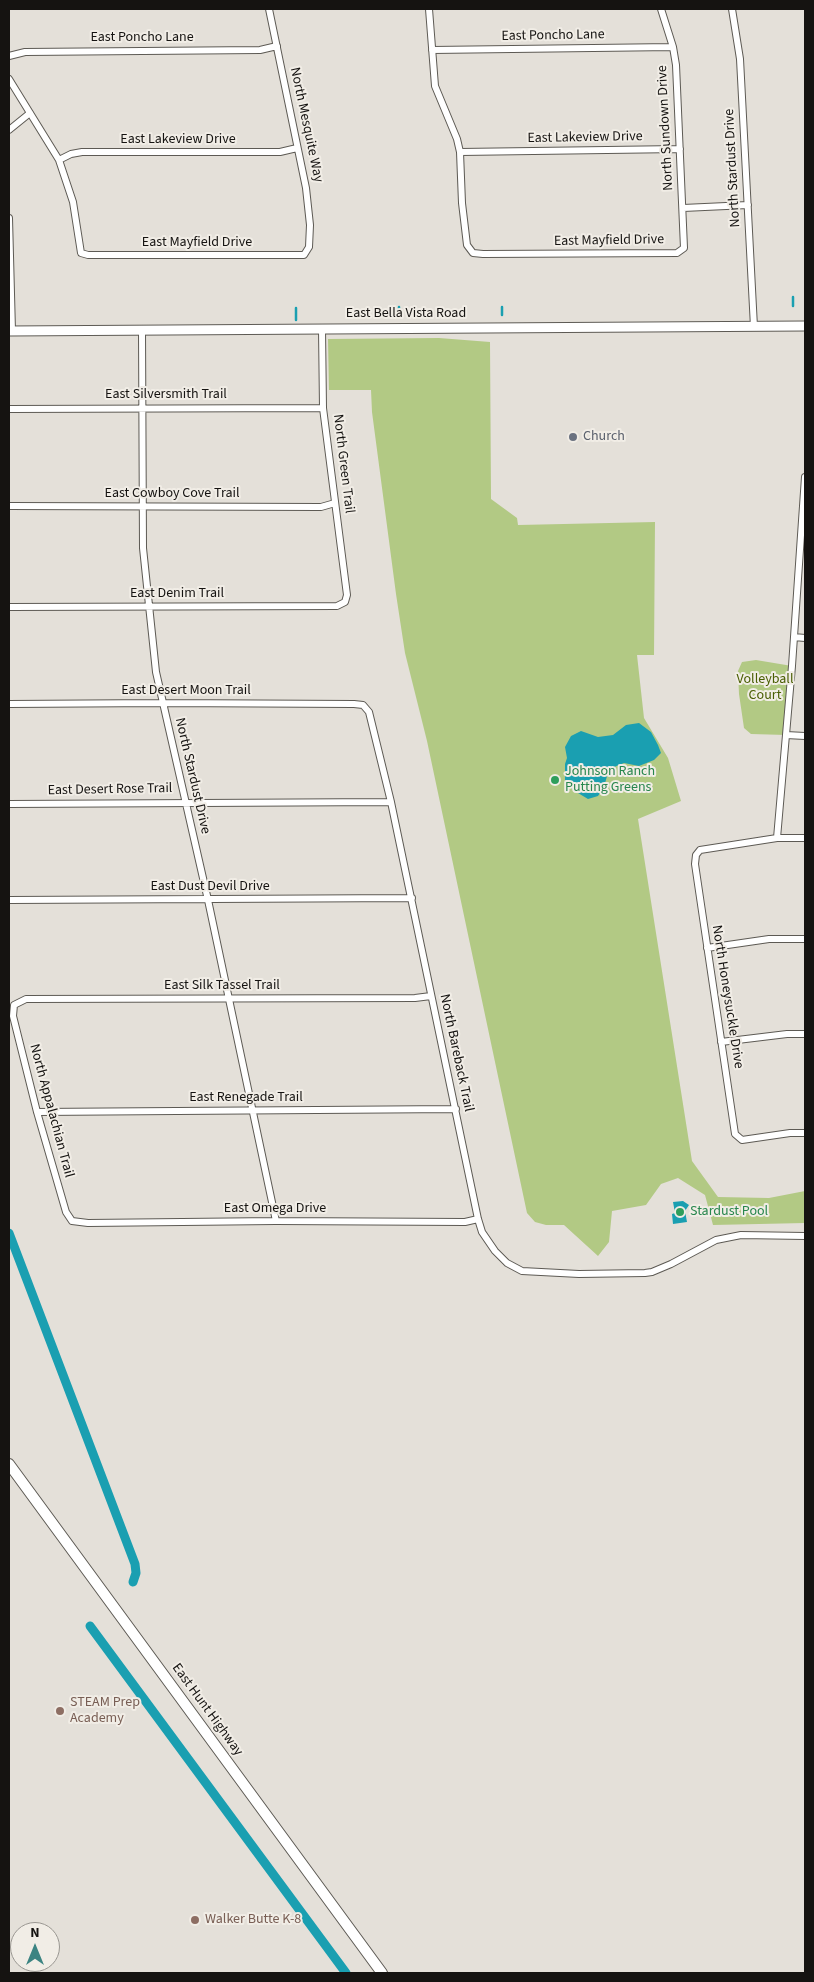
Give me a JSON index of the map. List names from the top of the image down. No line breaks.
{"streets":{"main road":["East Hunt Highway"],"street":["East Poncho Lane","North Mesquite Way","North Sundown Drive","East Lakeview Drive","North Stardust Drive","East Mayfield Drive","East Bella Vista Road","East Silversmith Trail","North Green Trail","East Cowboy Cove Trail","East Denim Trail","East Desert Moon Trail","East Desert Rose Trail","East Dust Devil Drive","East Silk Tassel Trail","North Honeysuckle Drive","North Bareback Trail","East Renegade Trail","North Appalachian Trail","East Omega Drive"]},"crossings":[["East Poncho Lane","North Mesquite Way"],["East Poncho Lane","North Sundown Drive"],["North Mesquite Way","East Lakeview Drive"],["North Mesquite Way","East Mayfield Drive"],["North Sundown Drive","East Lakeview Drive"],["North Sundown Drive","East Mayfield Drive"],["East Lakeview Drive","East Mayfield Drive"],["North Stardust Drive","East Bella Vista Road"],["North Stardust Drive","East Silversmith Trail"],["North Stardust Drive","East Cowboy Cove Trail"],["North Stardust Drive","East Denim Trail"],["North Stardust Drive","East Desert Moon Trail"],["North Stardust Drive","East Desert Rose Trail"],["North Stardust Drive","East Dust Devil Drive"],["North Stardust Drive","East Silk Tassel Trail"],["North Stardust Drive","East Renegade Trail"],["North Stardust Drive","East Omega Drive"],["East Bella Vista Road","North Green Trail"],["East Silversmith Trail","North Green Trail"],["North Green Trail","East Cowboy Cove Trail"],["North Green Trail","East Denim Trail"],["East Desert Moon Trail","North Bareback Trail"],["East Desert Rose Trail","North Bareback Trail"],["East Dust Devil Drive","North Bareback Trail"],["East Silk Tassel Trail","North Bareback Trail"],["East Silk Tassel Trail","North Appalachian Trail"],["North Bareback Trail","East Renegade Trail"],["North Bareback Trail","East Omega Drive"],["East Renegade Trail","North Appalachian Trail"],["North Appalachian Trail","East Omega Drive"]],"parks":["Volleyball Court"],"places":["Church","Johnson Ranch Putting Greens","Stardust Pool","STEAM Prep Academy","Walker Butte K-8"],"north":"top"}
